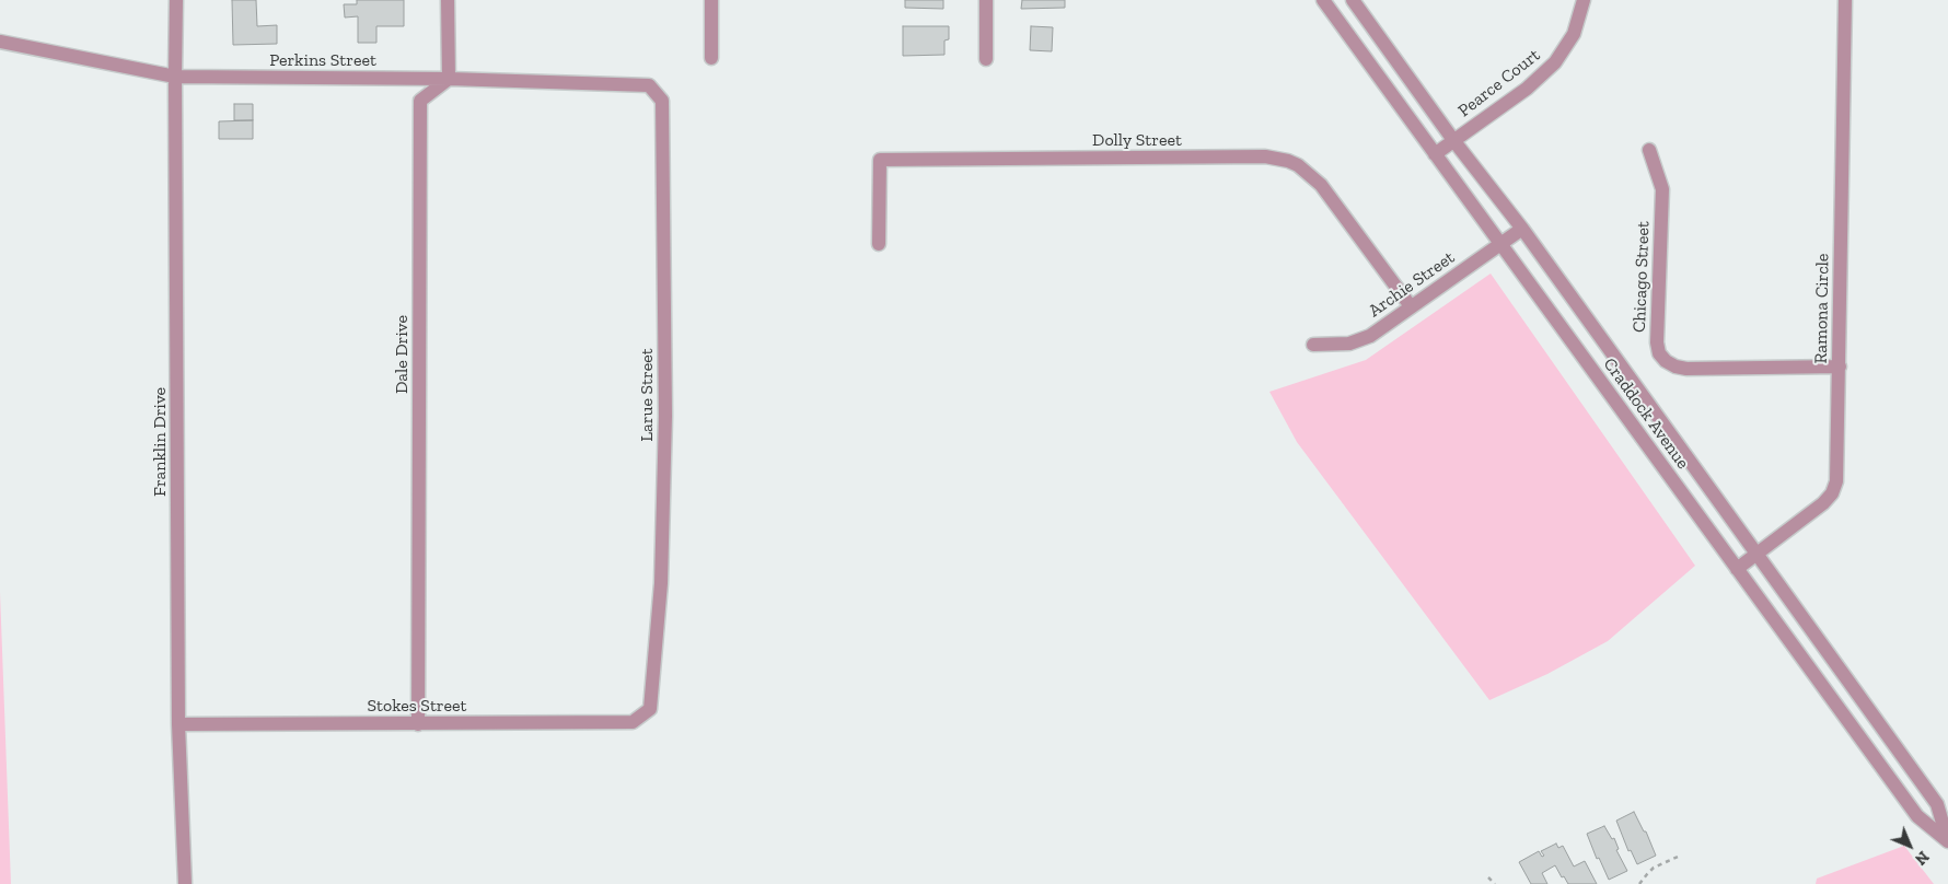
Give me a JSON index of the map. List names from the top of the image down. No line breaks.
{"streets":{"street":["Perkins Street","Pearce Court","Dolly Street","Chicago Street","Archie Street","Ramona Circle","Dale Drive","Larue Street","Craddock Avenue","Franklin Drive","Stokes Street"]},"crossings":[["Perkins Street","Dale Drive"],["Perkins Street","Larue Street"],["Perkins Street","Franklin Drive"],["Pearce Court","Craddock Avenue"],["Dolly Street","Archie Street"],["Chicago Street","Ramona Circle"],["Archie Street","Craddock Avenue"],["Ramona Circle","Craddock Avenue"],["Dale Drive","Stokes Street"],["Larue Street","Stokes Street"],["Franklin Drive","Stokes Street"]],"north":"bottom right"}
